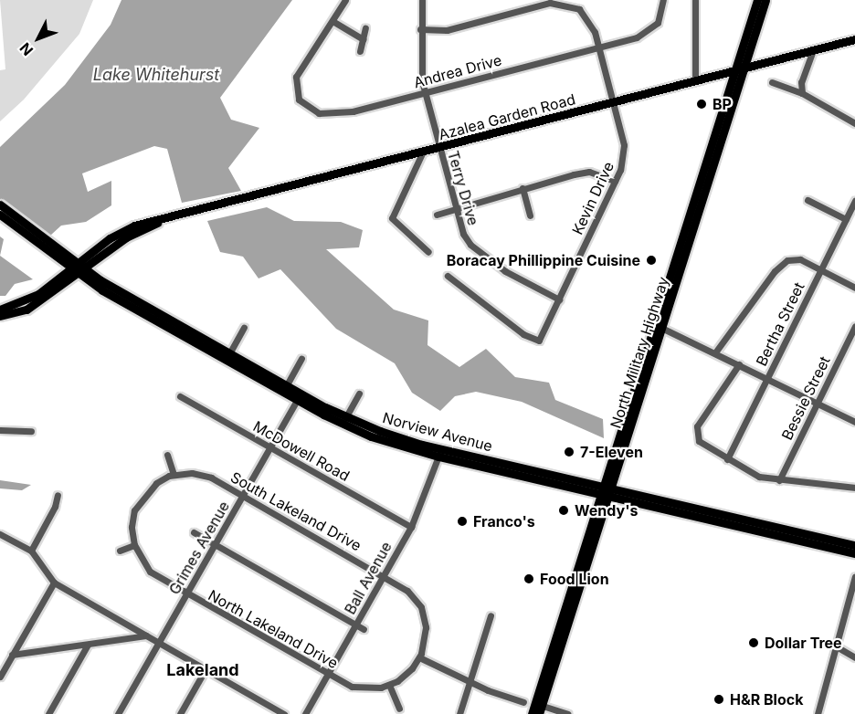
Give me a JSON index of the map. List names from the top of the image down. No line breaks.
{"streets":{"main road":["Azalea Garden Road","North Military Highway","Norview Avenue"],"street":["Andrea Drive","Terry Drive","Kevin Drive","Bertha Street","Bessie Street","McDowell Road","South Lakeland Drive","Grimes Avenue","Ball Avenue","North Lakeland Drive"]},"crossings":[["Andrea Drive","Terry Drive"],["Andrea Drive","Kevin Drive"],["Azalea Garden Road","Terry Drive"],["Azalea Garden Road","Kevin Drive"],["Azalea Garden Road","North Military Highway"],["Azalea Garden Road","Norview Avenue"],["Terry Drive","Kevin Drive"],["North Military Highway","Norview Avenue"],["Norview Avenue","Grimes Avenue"],["Norview Avenue","Ball Avenue"],["McDowell Road","Grimes Avenue"],["McDowell Road","Ball Avenue"],["South Lakeland Drive","Grimes Avenue"],["South Lakeland Drive","Ball Avenue"],["South Lakeland Drive","North Lakeland Drive"],["Grimes Avenue","North Lakeland Drive"],["Ball Avenue","North Lakeland Drive"]],"districts":["Lakeland"],"water":["Lake Whitehurst"],"places":["BP","Boracay Phillippine Cuisine","7-Eleven","Wendy's","Franco's","Food Lion","Dollar Tree","H&R Block"],"north":"bottom left"}
